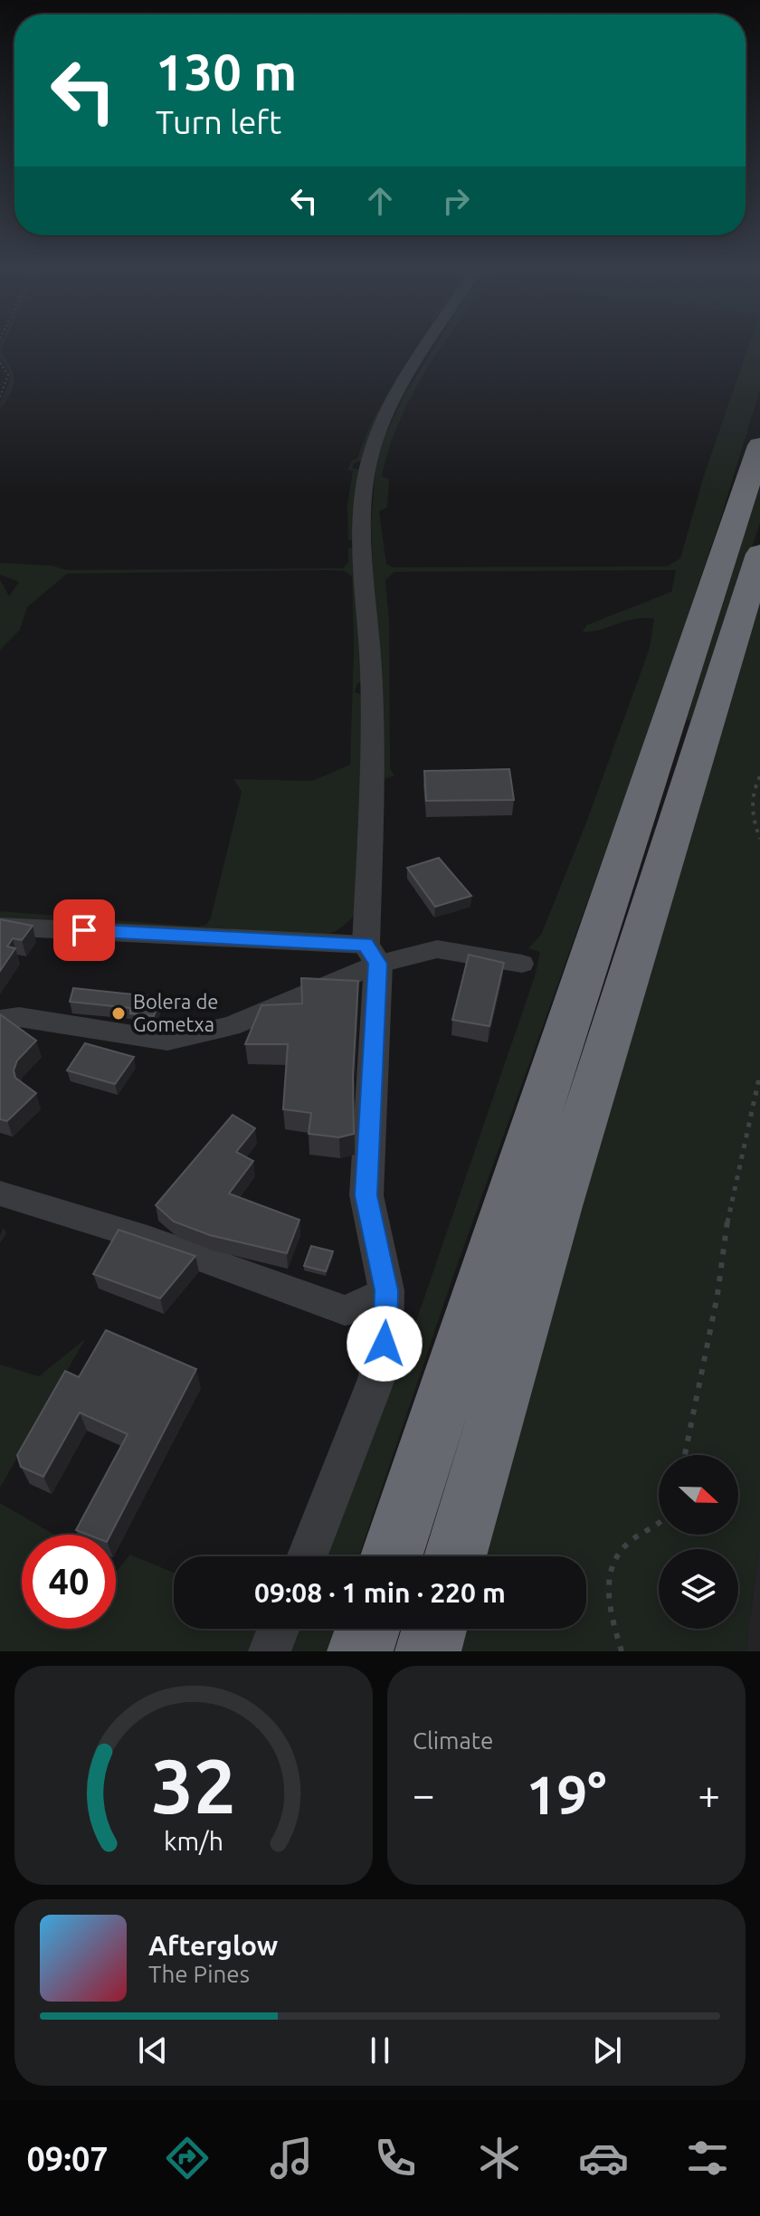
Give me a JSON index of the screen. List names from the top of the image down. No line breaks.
{"places":["Bolera de Gometxa"],"north":"right","page":{"turn":["130 m","Turn left"],"limit":"40","trip":"09:08 · 1 min · 220 m","tile":"Climate","heat":["−","19°","+"],"song":["Afterglow","The Pines"],"tabs":"09:07","gauge":["32","km/h"]}}
